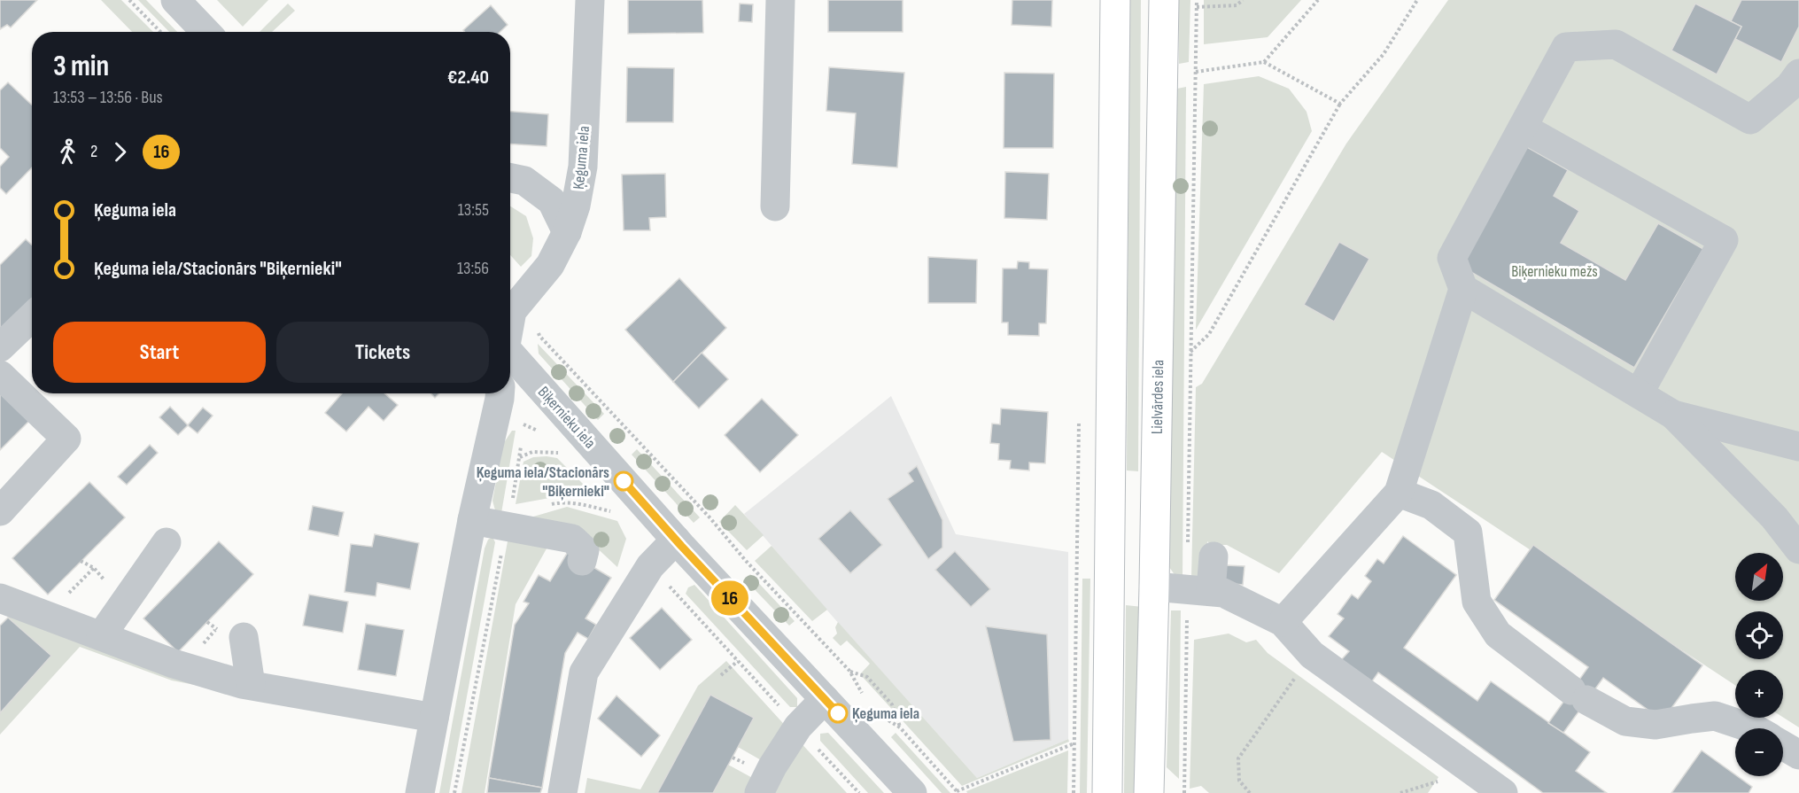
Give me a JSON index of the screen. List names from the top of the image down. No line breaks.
{"streets":{"main road":["Lielvārdes iela"],"street":["Ķeguma iela","Biķernieku iela"]},"parks":["Biķernieku mežs"],"places":["Ķeguma iela/Stacionārs \"Biķernieki\"","Ķeguma iela"],"lines":["bus line 16"],"north":"top right","page":{"on_map":"16","heading":["3 min","13:53 – 13:56 · Bus","€2.40"],"legs":["2","16"],"list":[{"name":"Ķeguma iela","value":"13:55"},{"name":"Ķeguma iela/Stacionārs \"Biķernieki\"","value":"13:56"}],"buttons":["Start","Tickets"],"map_buttons":["+","−"]}}
